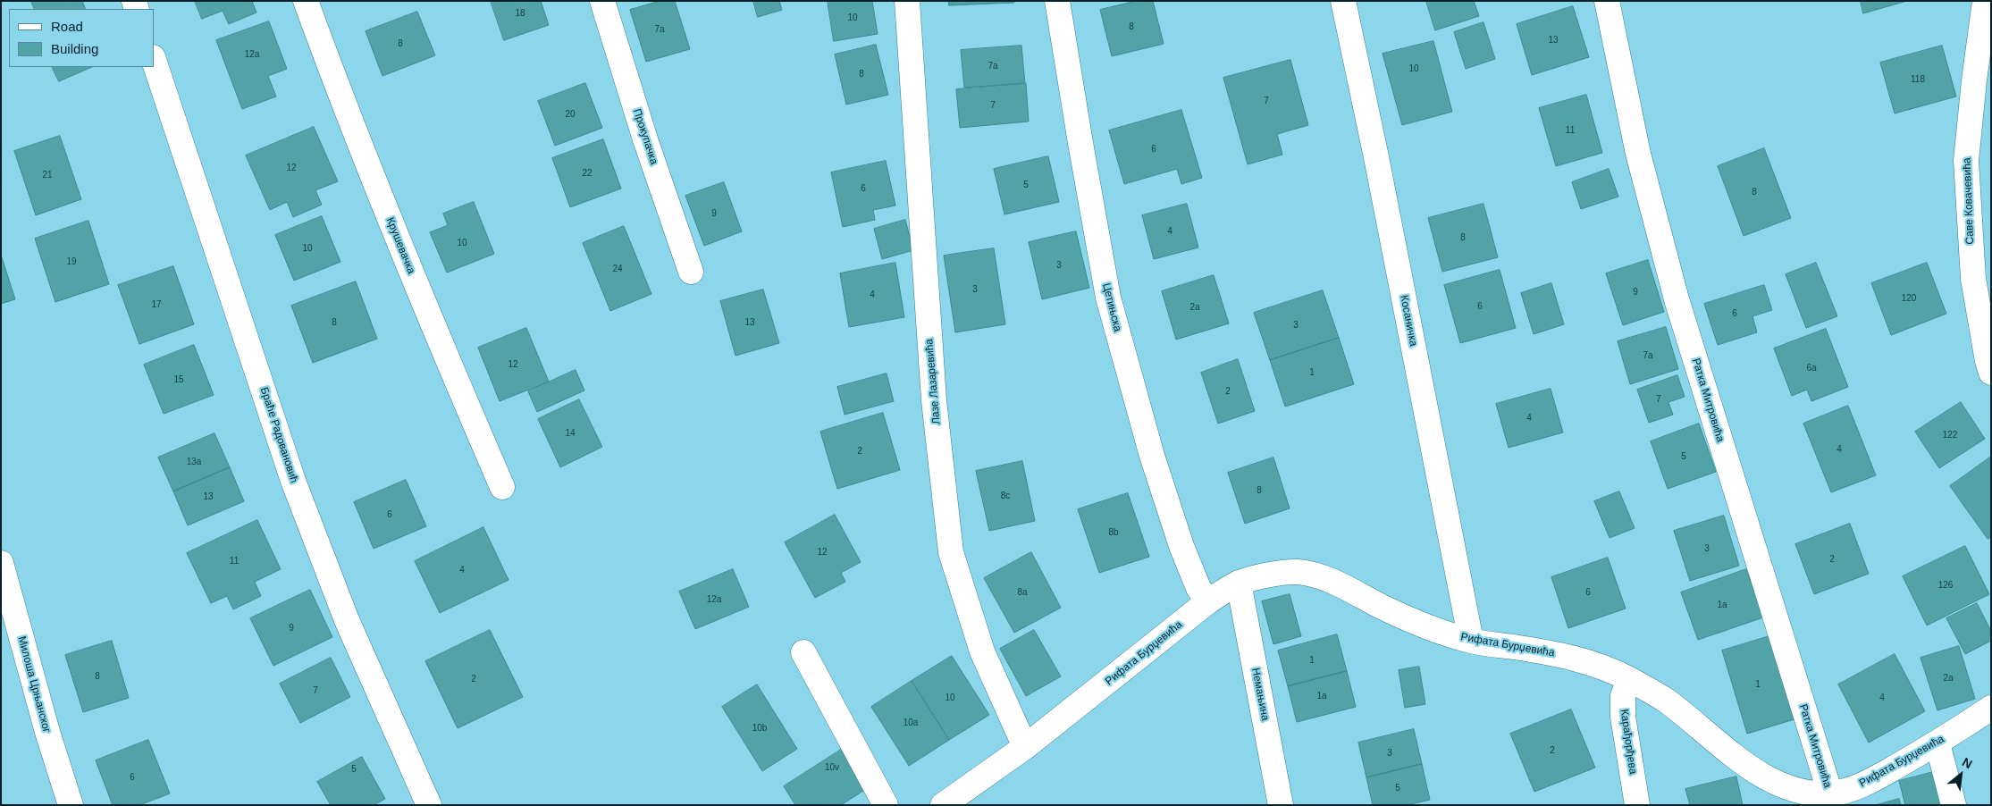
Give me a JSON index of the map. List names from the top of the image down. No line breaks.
{"streets":{"street":["Прокупачка","Саве Ковачевића","Крушевачка","Цетињска","Косаничка","Лазе Лазаревића","Ратка Митровића","Браће Радовановић","Рифата Бурџевића","Милоша Црњанског","Немањина","Карађорђева"]},"crossings":[["Цетињска","Рифата Бурџевића"],["Косаничка","Рифата Бурџевића"],["Лазе Лазаревића","Рифата Бурџевића"],["Ратка Митровића","Рифата Бурџевића"],["Рифата Бурџевића","Немањина"],["Рифата Бурџевића","Карађорђева"]],"house_numbers":["18","10","8","7a","13","8","12a","7a","10","8","118","7","7","20","11","6","12","22","21","5","6","8","9","4","8","10","10","19","3","24","3","9","4","120","17","6","2a","6","8","13","3","7a","12","6a","1","15","2","7","4","14","122","4","2","5","13a","8","8c","13","6","8b","3","12","2","11","4","126","8a","6","12a","1a","9","1","8","2a","2","1","7","1a","10","4","10a","10b","2","3","10v","5","6","5"],"legend":["Road","Building"],"north":"top right"}
